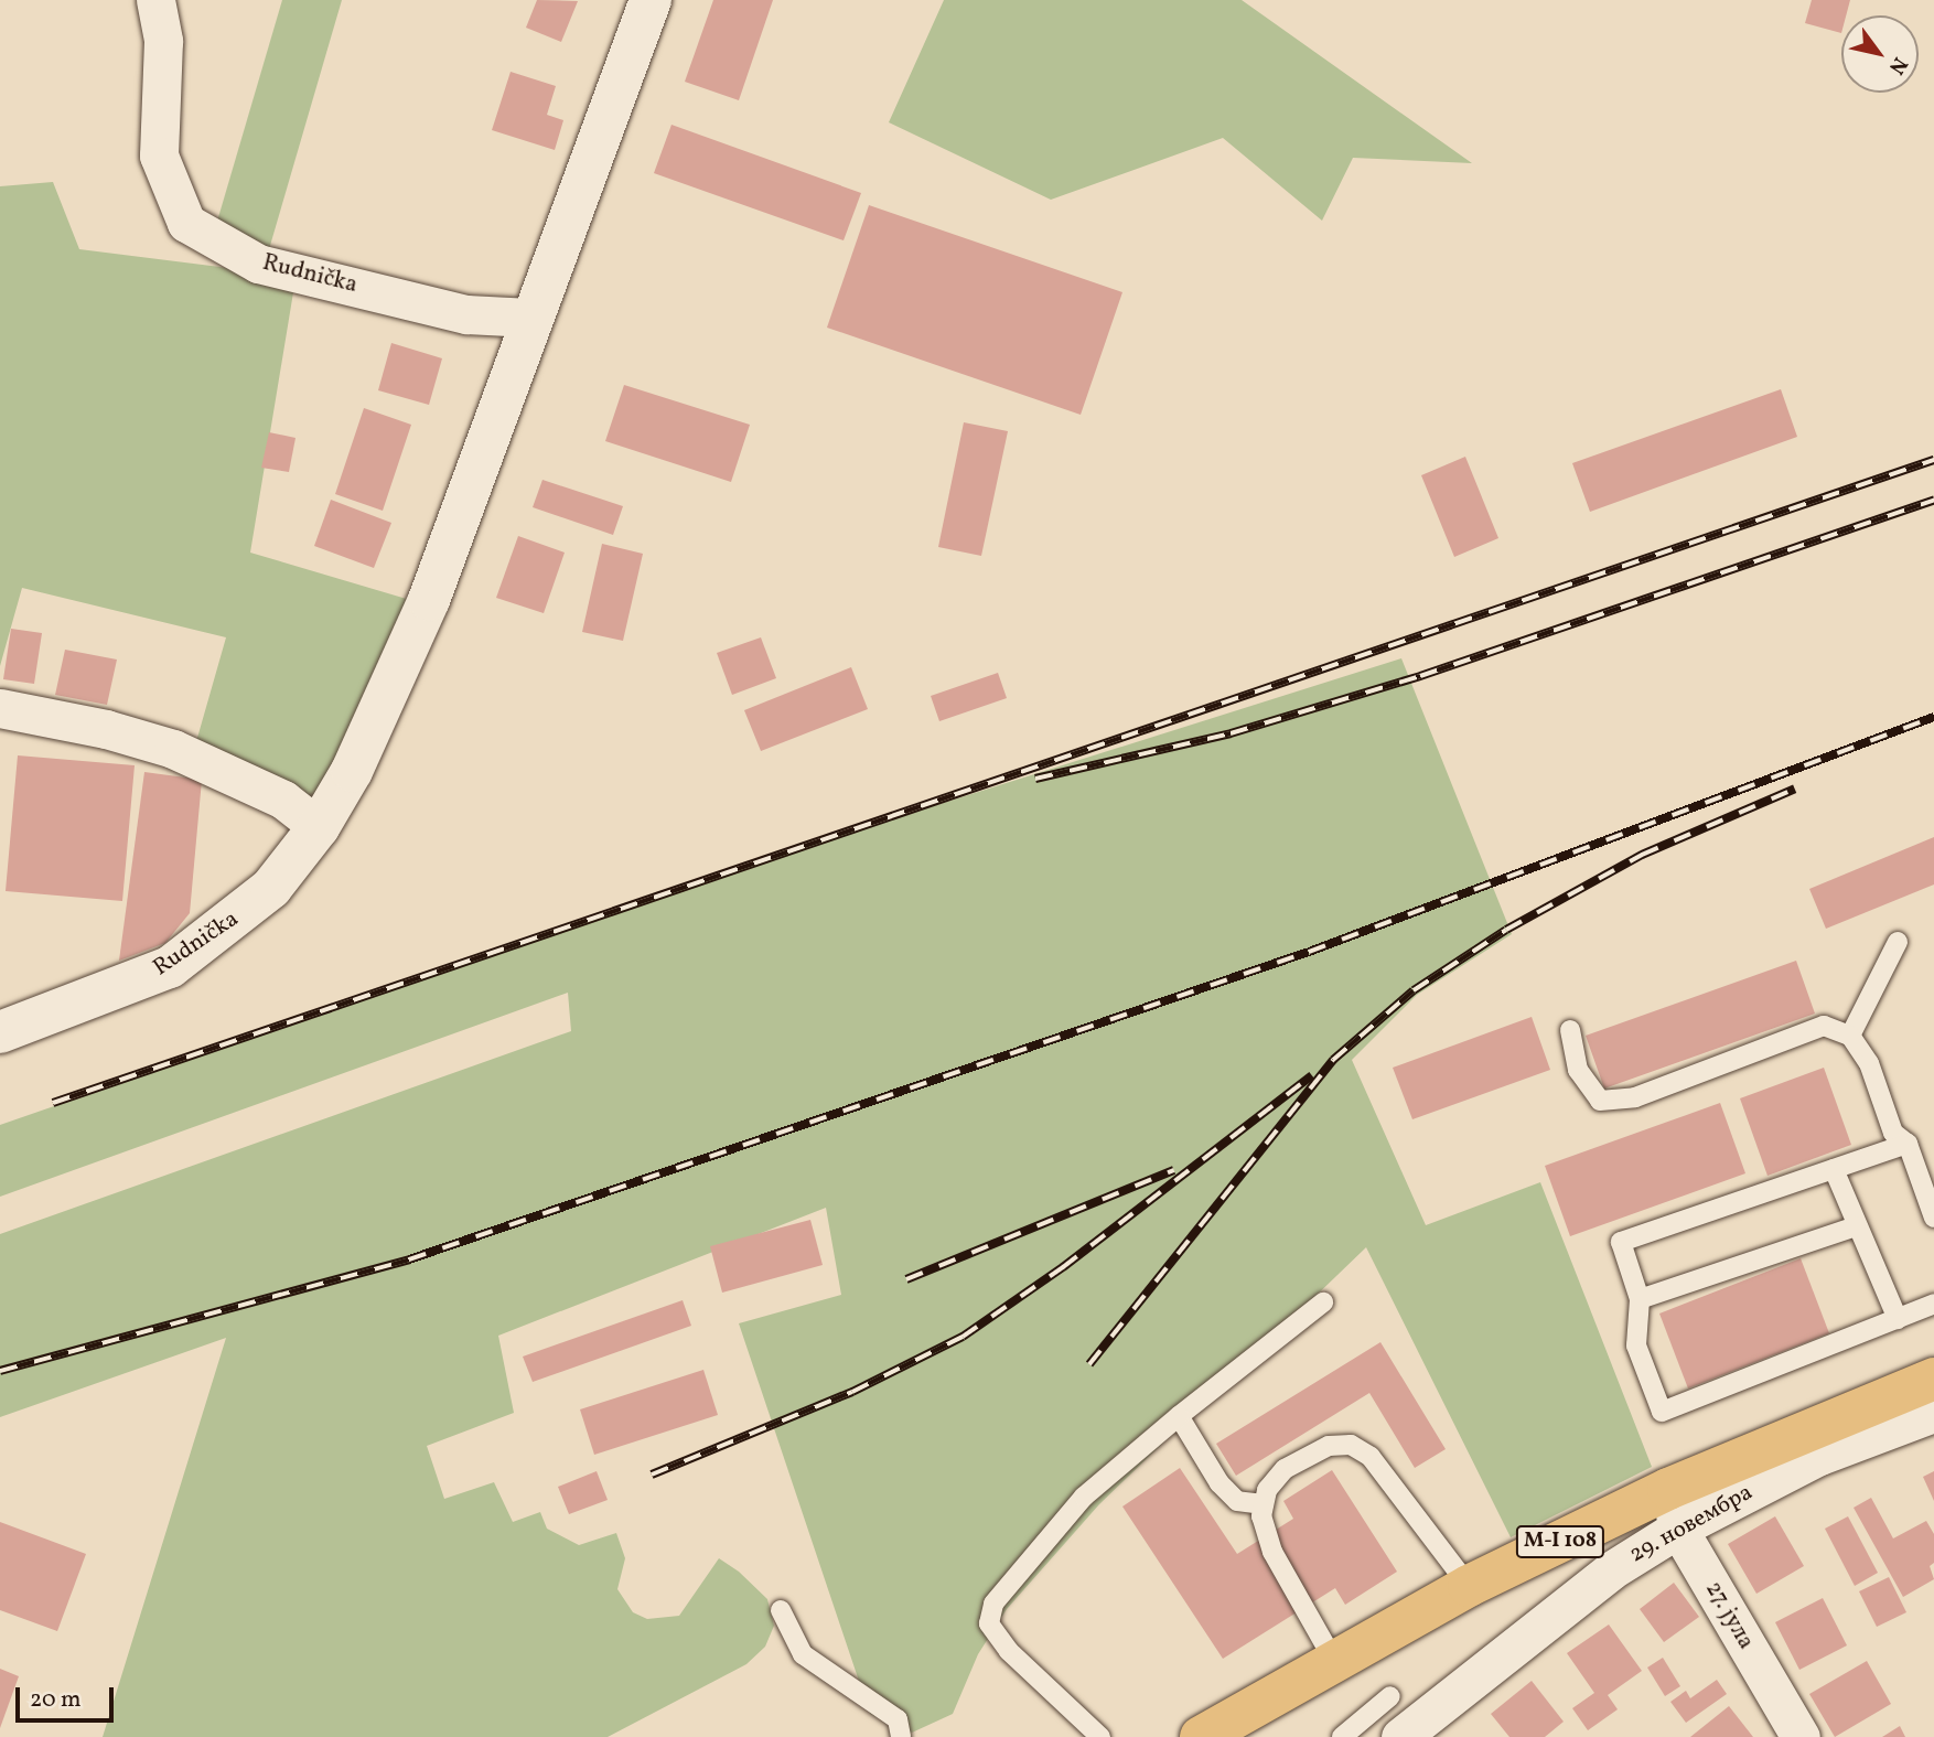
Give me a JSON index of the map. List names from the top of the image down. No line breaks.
{"streets":{"main road":["M-I 108"],"street":["Rudnička","29. новембра","27. јула"]},"crossings":[["29. новембра","M-I 108"],["29. новембра","27. јула"],["M-I 108","27. јула"]],"scale_bar":"20 m","north":"bottom right"}
